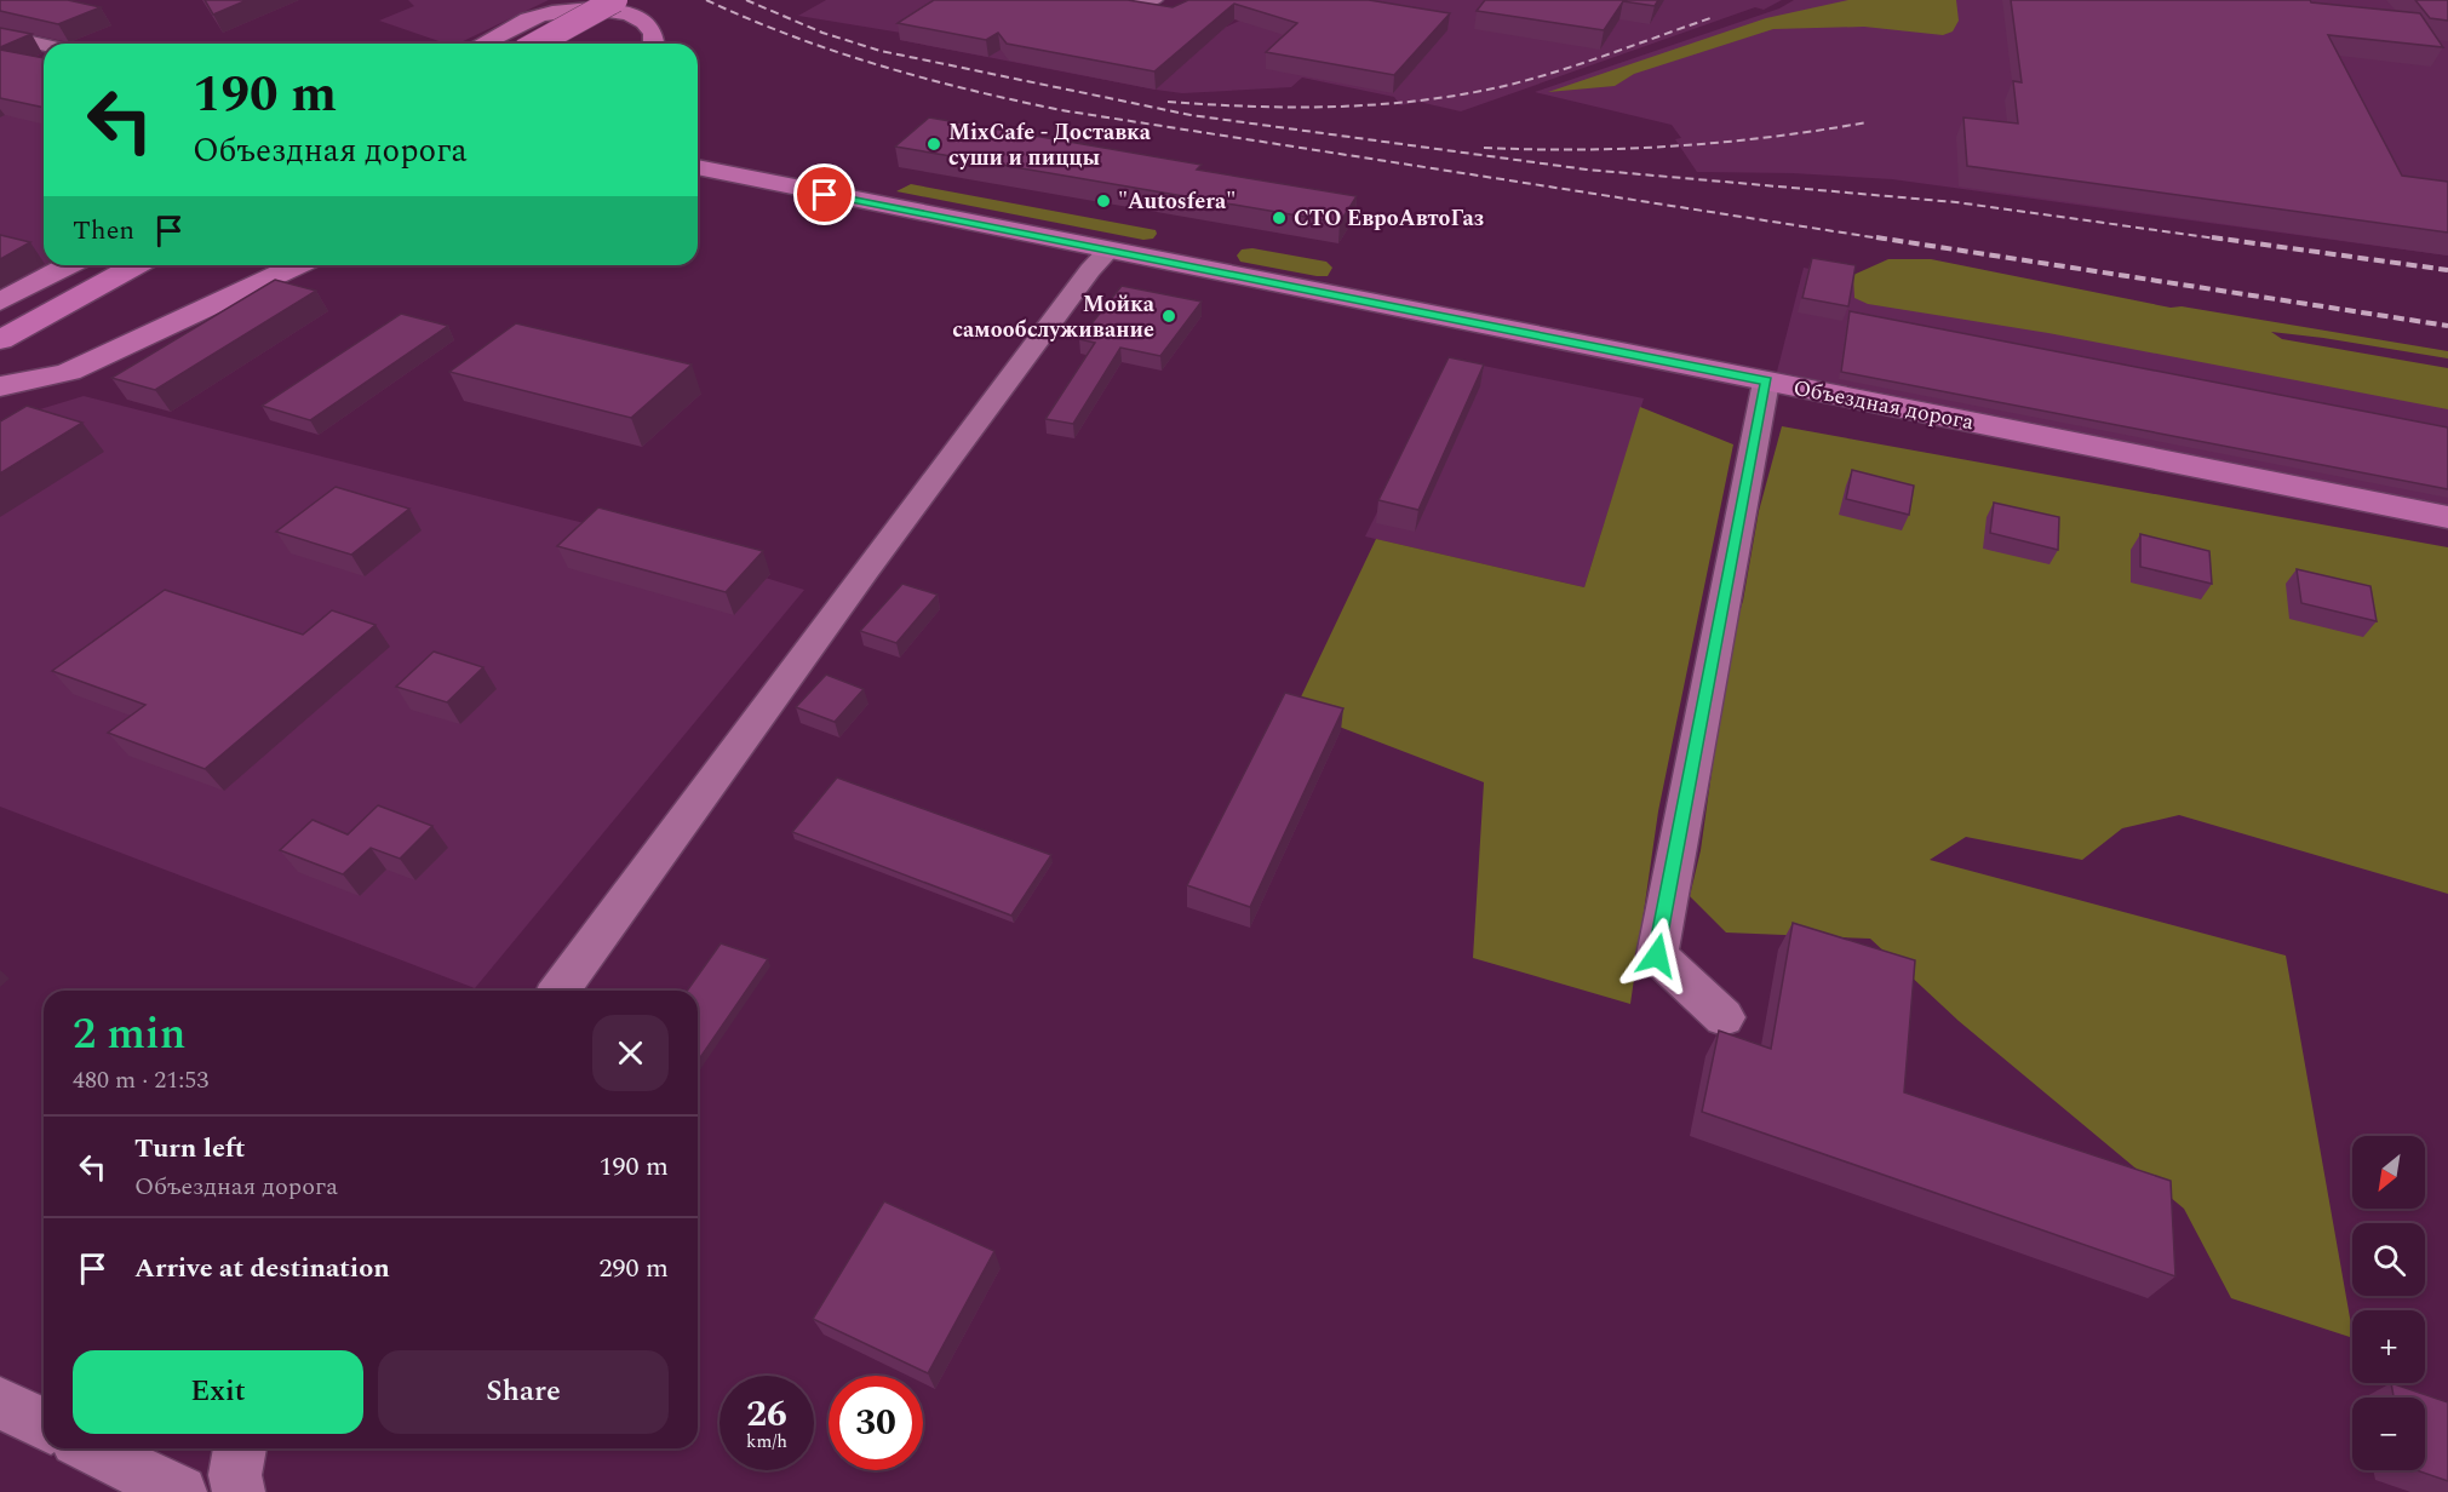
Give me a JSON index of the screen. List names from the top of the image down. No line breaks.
{"streets":{"main road":["Объездная дорога"]},"places":["MixCafe - Доставка суши и пиццы","\"Autosfera\"","СТО ЕвроАвтоГаз","Мойка самообслуживание"],"north":"bottom left","page":{"turn":["190 m","Объездная дорога"],"then":"Then","heading":["2 min","480 m · 21:53"],"list":[{"name":"Turn left","note":"Объездная дорога","value":"190 m"},{"name":"Arrive at destination","value":"290 m"}],"map_buttons":["+","−"],"buttons":["Exit","Share"],"speed":"26 km/h","limit":"30"}}
